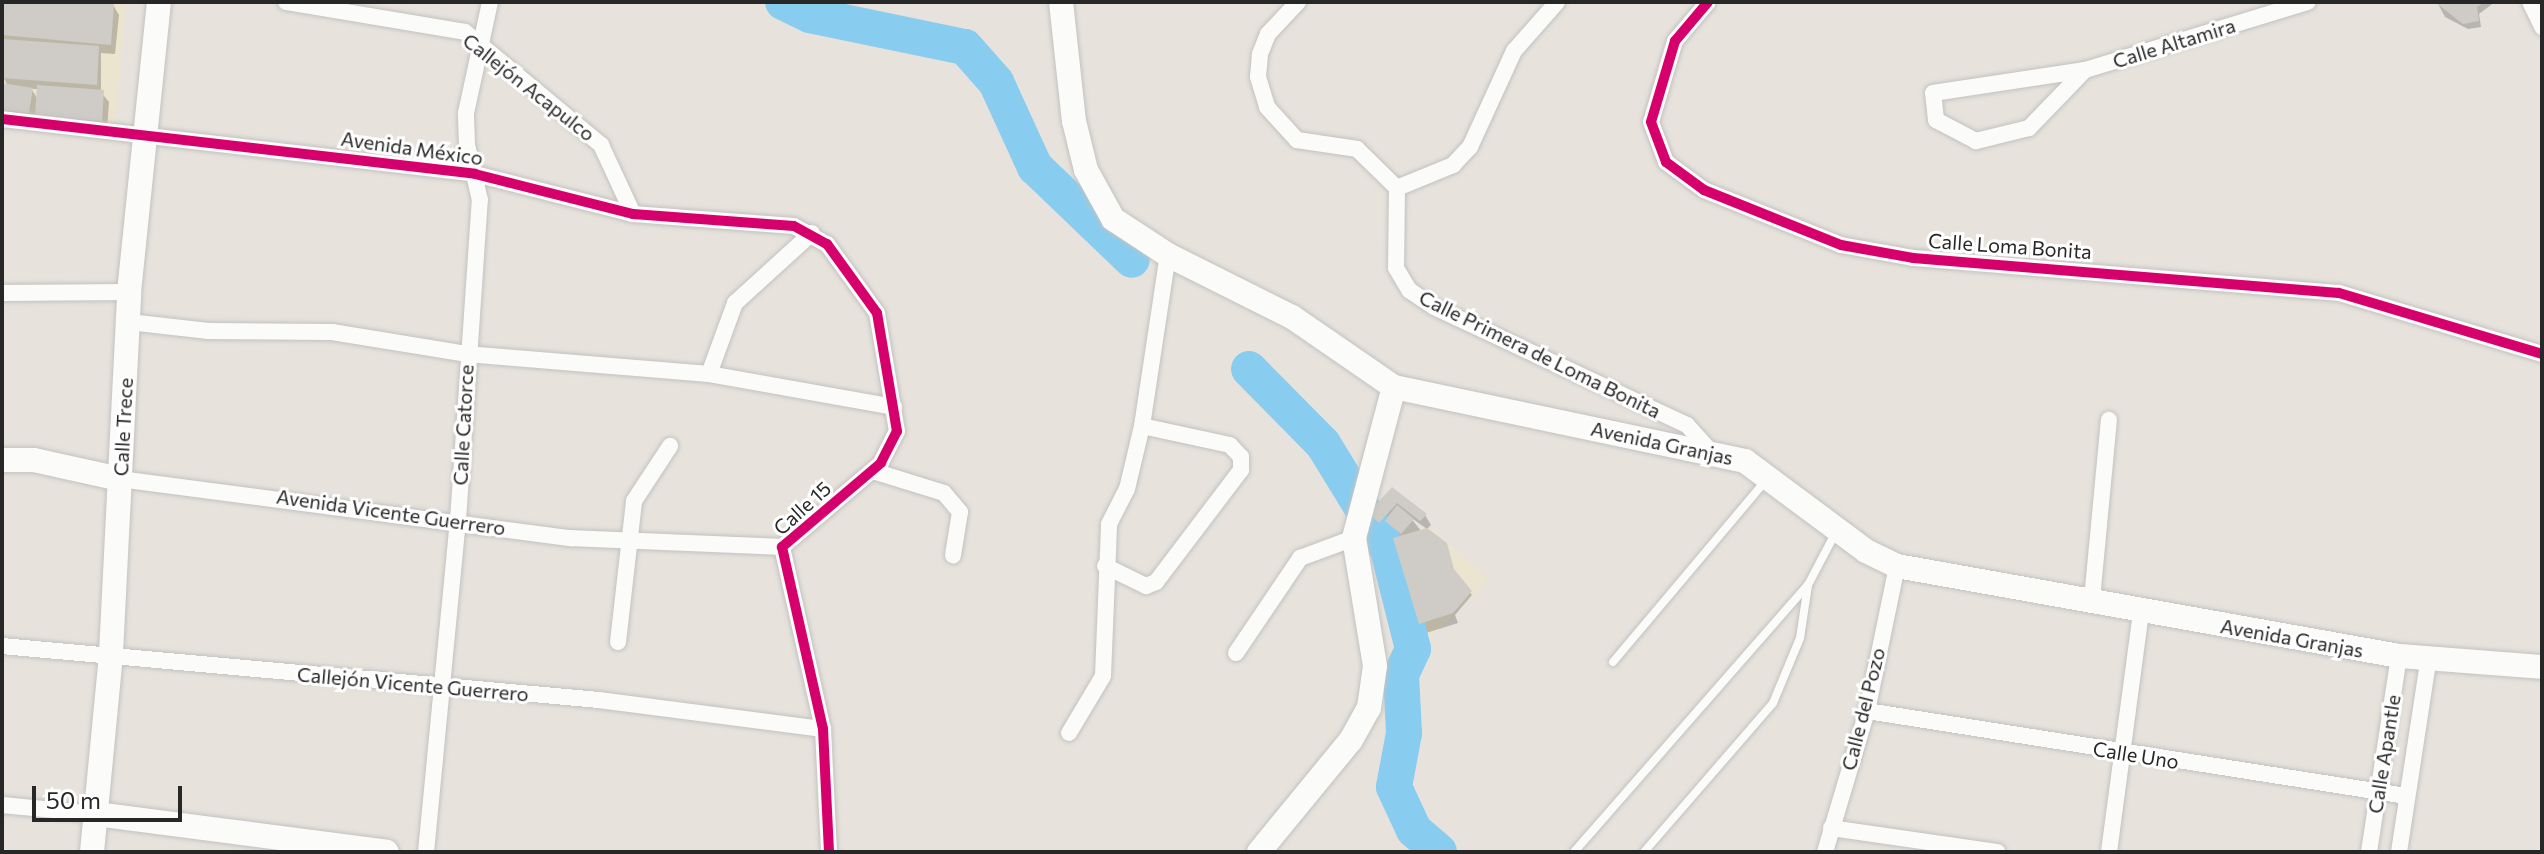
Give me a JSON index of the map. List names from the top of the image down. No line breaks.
{"streets":{"main road":["Calle Trece","Avenida Granjas","Avenida Vicente Guerrero"],"street":["Calle Altamira","Callejón Acapulco","Avenida México","Calle Loma Bonita","Calle Primera de Loma Bonita","Calle Catorce","Calle 15","Callejón Vicente Guerrero","Calle del Pozo","Calle Apantle","Calle Uno"]},"crossings":[["Callejón Acapulco","Avenida México"],["Callejón Acapulco","Calle Catorce"],["Avenida México","Calle Catorce"],["Avenida México","Calle Trece"],["Avenida México","Calle 15"],["Calle Primera de Loma Bonita","Avenida Granjas"],["Calle Catorce","Avenida Vicente Guerrero"],["Calle Catorce","Callejón Vicente Guerrero"],["Calle Trece","Avenida Vicente Guerrero"],["Calle Trece","Callejón Vicente Guerrero"],["Avenida Granjas","Calle del Pozo"],["Avenida Granjas","Calle Apantle"],["Calle 15","Avenida Vicente Guerrero"],["Calle 15","Callejón Vicente Guerrero"],["Calle del Pozo","Calle Uno"],["Calle Apantle","Calle Uno"]],"scale_bar":"50 m"}
